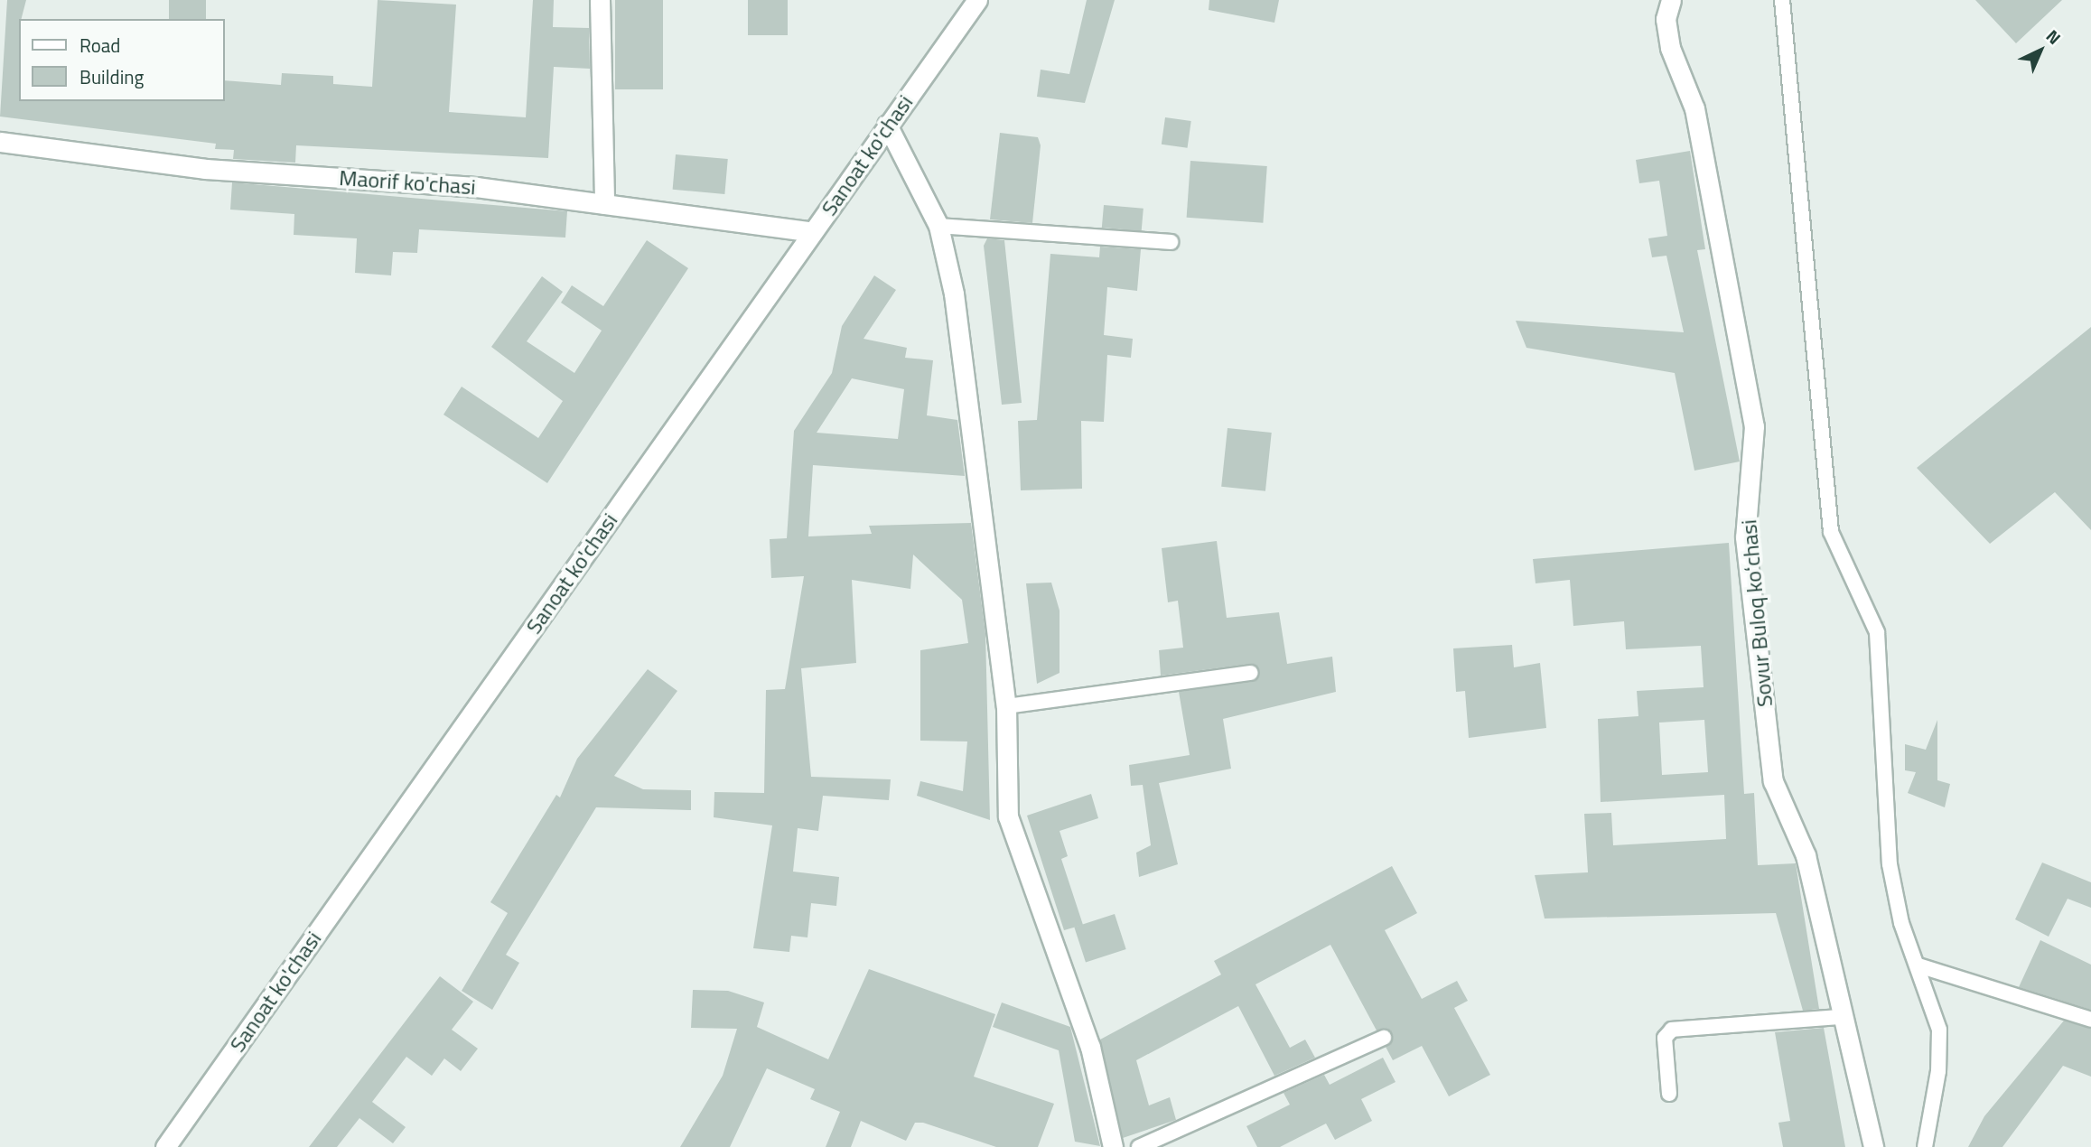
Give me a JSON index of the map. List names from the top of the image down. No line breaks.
{"streets":{"street":["Sanoat ko'chasi","Maorif ko'chasi","Sovur Buloq koʻchasi"]},"crossings":[["Sanoat ko'chasi","Maorif ko'chasi"]],"legend":["Road","Building"],"north":"top right"}
